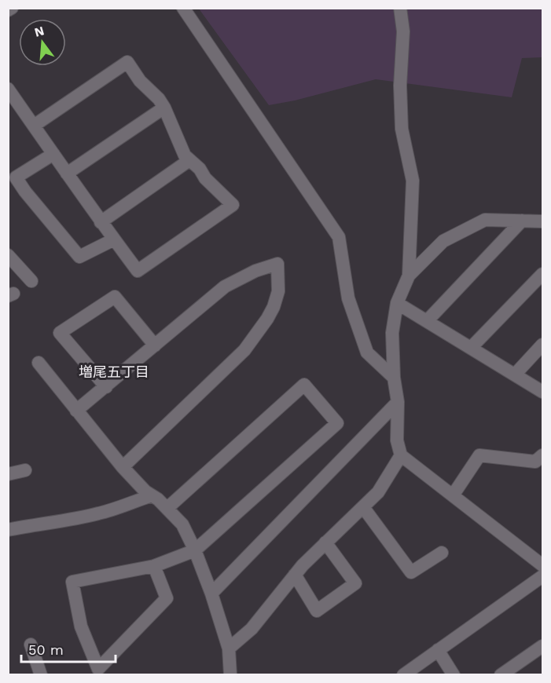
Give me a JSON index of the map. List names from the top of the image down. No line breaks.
{"districts":["増尾五丁目"],"scale_bar":"50 m","north":"top"}
